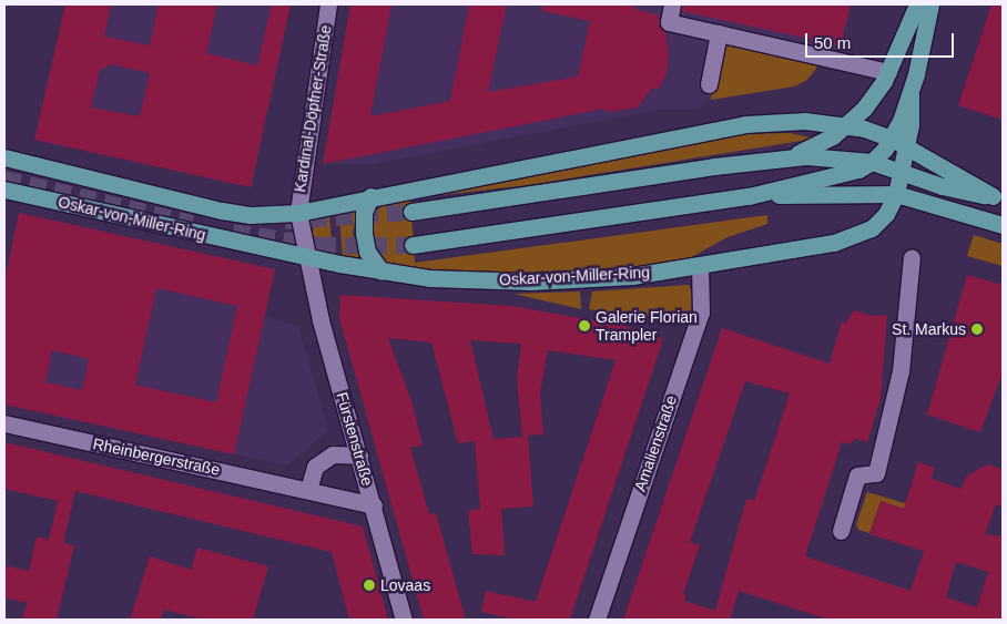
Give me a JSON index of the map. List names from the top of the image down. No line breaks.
{"streets":{"main road":["Oskar-von-Miller-Ring"],"street":["Kardinal-Döpfner-Straße","Fürstenstraße","Amalienstraße","Rheinbergerstraße"]},"crossings":[["Kardinal-Döpfner-Straße","Oskar-von-Miller-Ring"],["Kardinal-Döpfner-Straße","Fürstenstraße"],["Oskar-von-Miller-Ring","Fürstenstraße"],["Oskar-von-Miller-Ring","Amalienstraße"],["Fürstenstraße","Rheinbergerstraße"]],"places":["Galerie Florian Trampler","St. Markus","Lovaas"],"scale_bar":"50 m"}
